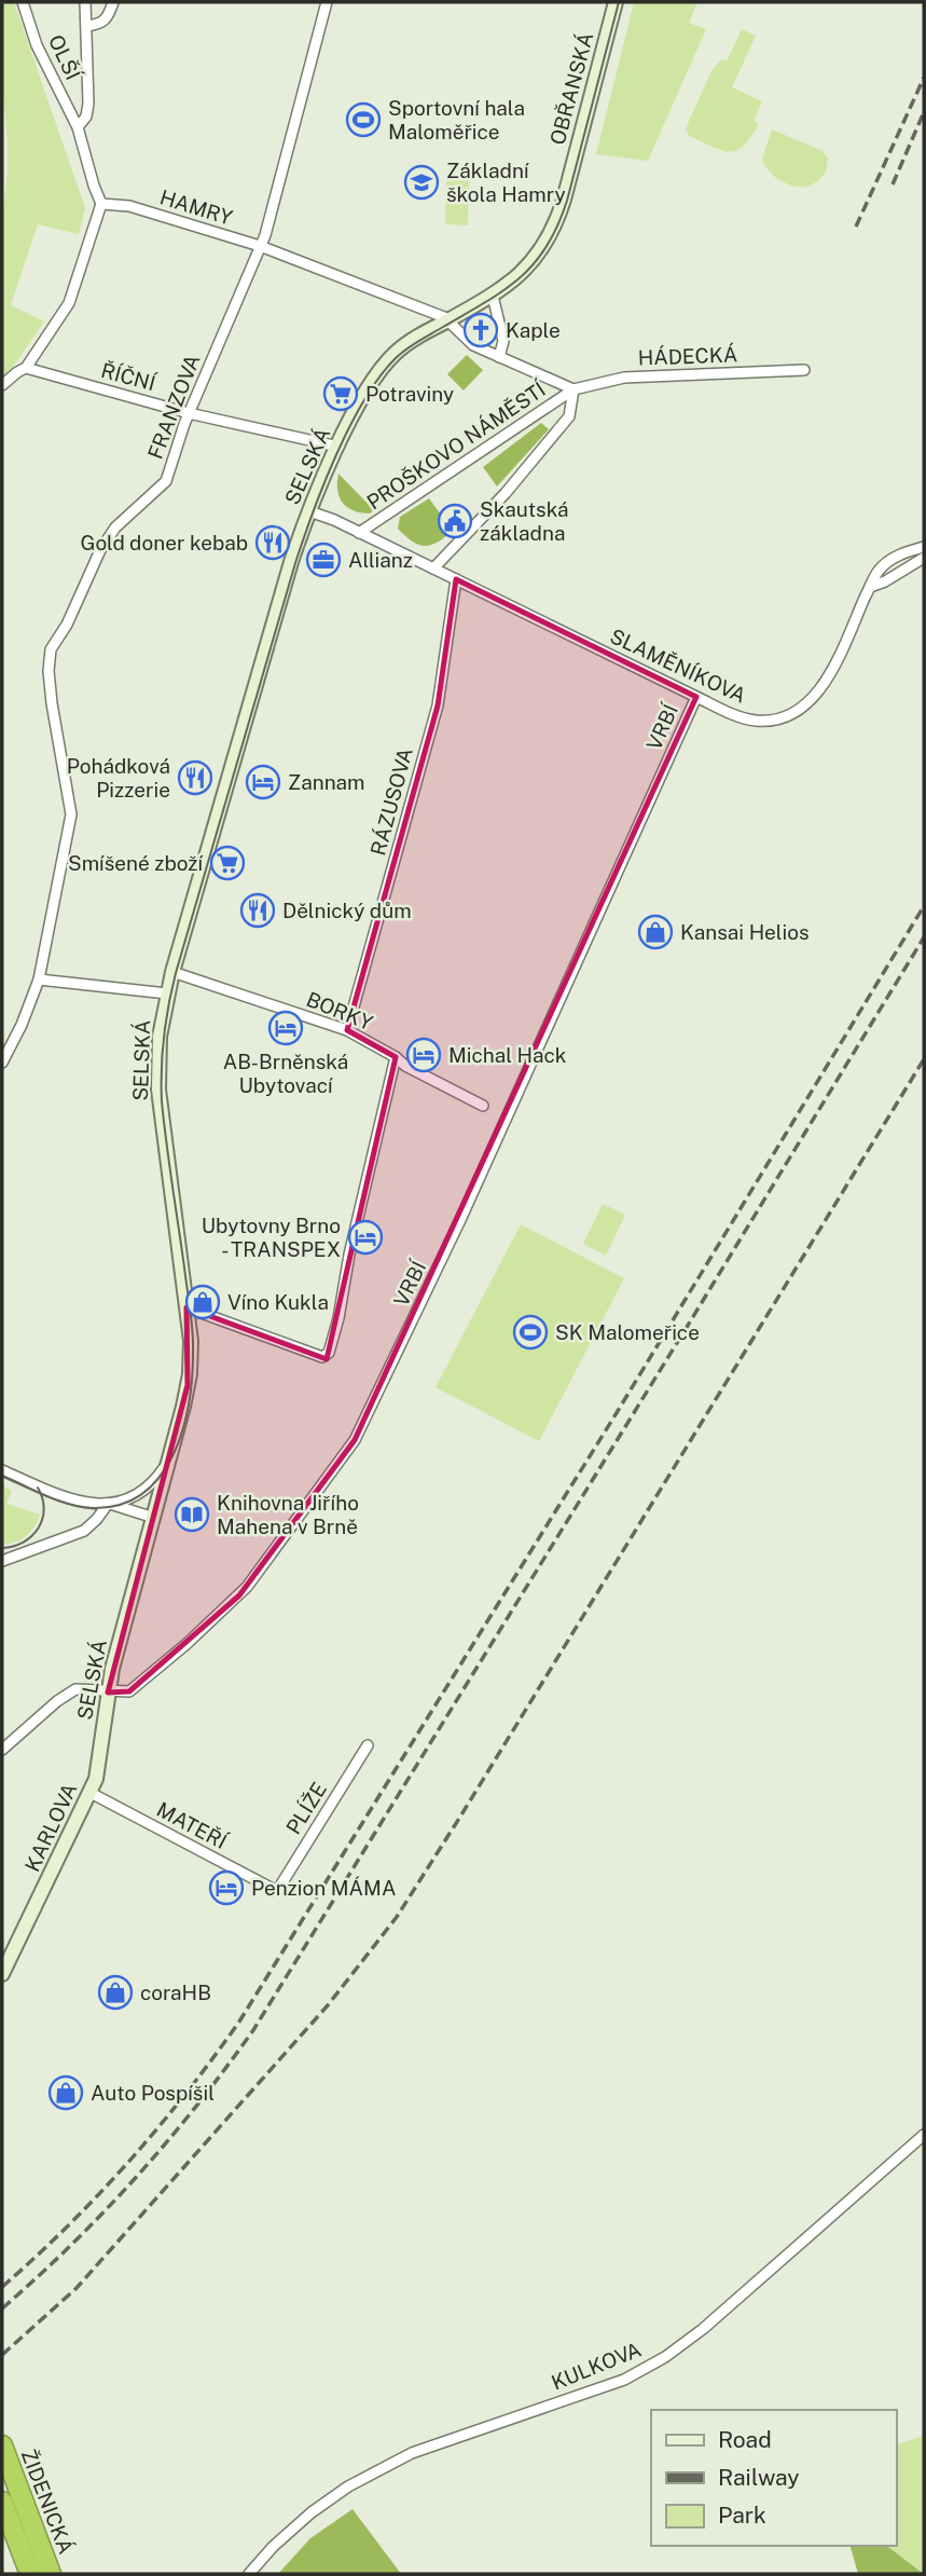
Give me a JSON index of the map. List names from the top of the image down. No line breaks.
{"streets":{"highway":["ŽIDENICKÁ"],"main road":["OBŘANSKÁ","SELSKÁ","KARLOVA"],"street":["OLŠÍ","HAMRY","HÁDECKÁ","ŘÍČNÍ","FRANZOVA","PROŠKOVO NÁMĚSTÍ","SLAMĚNÍKOVA","VRBÍ","RÁZUSOVA","BORKY","PLÍŽE","MATEŘÍ","KULKOVA"]},"crossings":[["OLŠÍ","HAMRY"],["OBŘANSKÁ","HAMRY"],["OBŘANSKÁ","PROŠKOVO NÁMĚSTÍ"],["OBŘANSKÁ","SELSKÁ"],["HAMRY","FRANZOVA"],["HAMRY","PROŠKOVO NÁMĚSTÍ"],["HÁDECKÁ","PROŠKOVO NÁMĚSTÍ"],["ŘÍČNÍ","FRANZOVA"],["ŘÍČNÍ","SELSKÁ"],["PROŠKOVO NÁMĚSTÍ","SELSKÁ"],["PROŠKOVO NÁMĚSTÍ","SLAMĚNÍKOVA"],["PROŠKOVO NÁMĚSTÍ","RÁZUSOVA"],["SELSKÁ","VRBÍ"],["SELSKÁ","BORKY"],["SELSKÁ","KARLOVA"],["SLAMĚNÍKOVA","VRBÍ"],["SLAMĚNÍKOVA","RÁZUSOVA"],["RÁZUSOVA","BORKY"],["PLÍŽE","MATEŘÍ"],["MATEŘÍ","KARLOVA"]],"places":{"sports":["Sportovní hala Maloměřice","SK Malomeřice"],"school or university":["Základní škola Hamry"],"church":["Kaple"],"supermarket":["Potraviny","Smíšené zboží"],"public building":["Skautská základna"],"restaurant":["Gold doner kebab","Pohádková Pizzerie","Dělnický dům"],"office":["Allianz"],"hotel":["Zannam","AB-Brněnská Ubytovací","Michal Hack","Ubytovny Brno - TRANSPEX","Penzion MÁMA"],"shop":["Kansai Helios","Víno Kukla","coraHB","Auto Pospíšil"],"library":["Knihovna Jiřího Mahena v Brně"]},"legend":["Road","Railway","Park"]}
